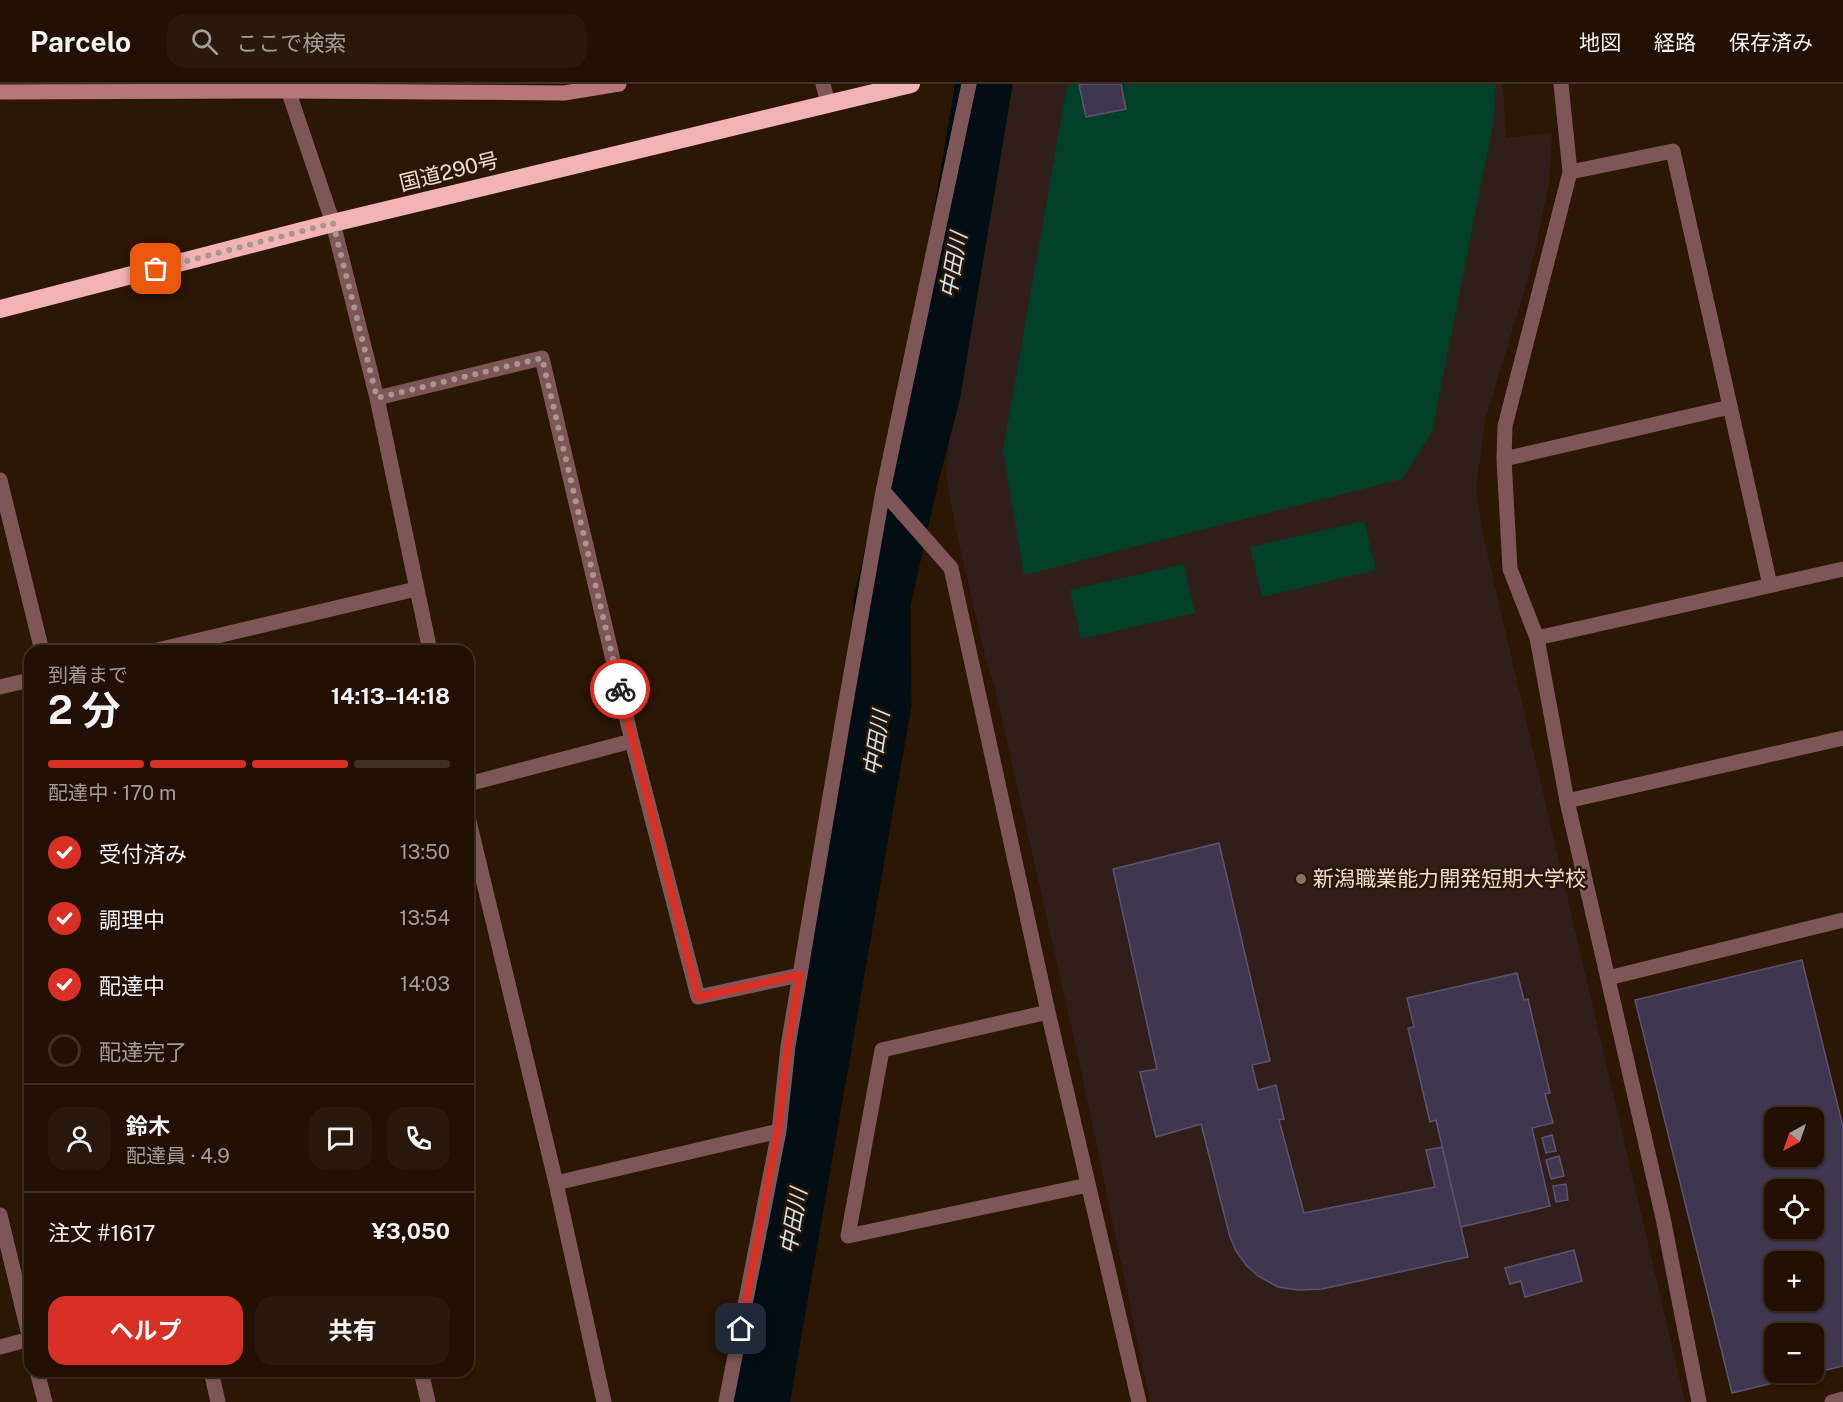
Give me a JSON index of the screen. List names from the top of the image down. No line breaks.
{"streets":{"highway":["国道290号"]},"water":["中田川"],"places":["新潟職業能力開発短期大学校"],"north":"bottom left","page":{"header":"Parcelo","search":"ここで検索","nav":["地図","経路","保存済み"],"heading":["2 分","到着まで","14:13–14:18"],"panel":["鈴木","配達員 · 4.9","注文 #1617","¥3,050"],"bar":"配達中 · 170 m","list":[["受付済み","13:50"],["調理中","13:54"],["配達中","14:03"],"配達完了"],"map_buttons":["+","−"],"buttons":["ヘルプ","共有"]}}
